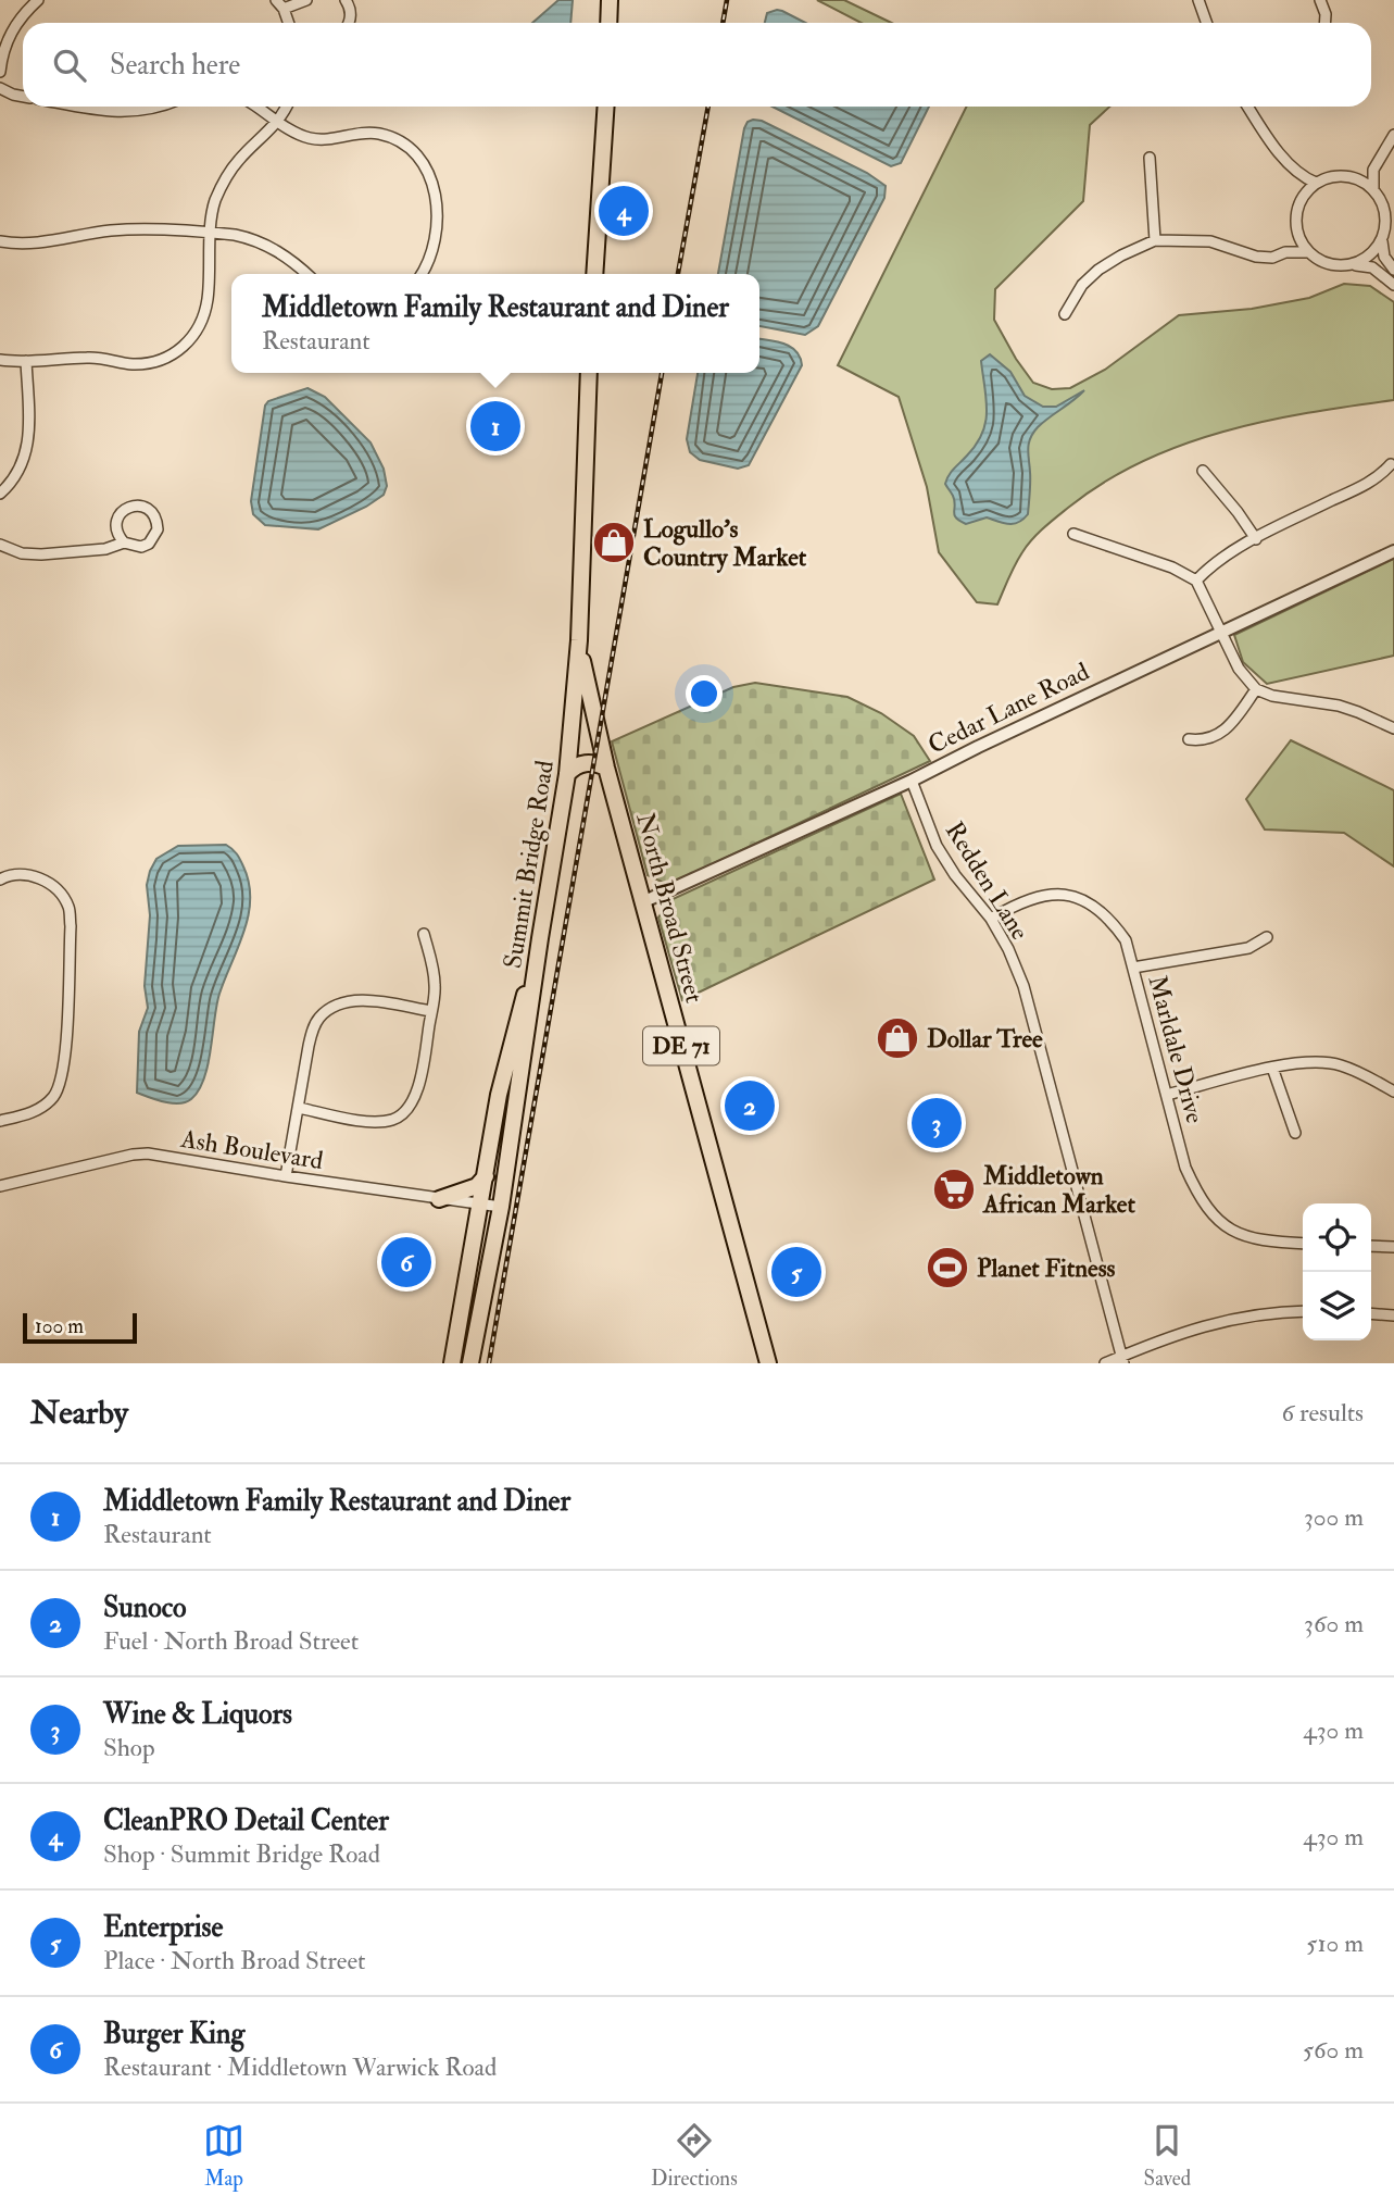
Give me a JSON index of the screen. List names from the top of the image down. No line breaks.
{"streets":{"main road":["Summit Bridge Road","North Broad Street","DE 71"],"street":["Cedar Lane Road","Redden Lane","Marldale Drive","Ash Boulevard"]},"crossings":[["Cedar Lane Road","Redden Lane"],["Cedar Lane Road","North Broad Street"],["Summit Bridge Road","North Broad Street"],["Summit Bridge Road","Ash Boulevard"],["Redden Lane","Marldale Drive"]],"places":{"shop":["Logullo's Country Market","Dollar Tree"],"supermarket":["Middletown African Market"],"sports":["Planet Fitness"]},"scale_bar":"100 m","page":{"search":"Search here","pins":["4","1","2","3","6","5"],"popup":["Middletown Family Restaurant and Diner","Restaurant"],"scale":"100 m","heading":["Nearby","6 results"],"list":[{"mark":"1","name":"Middletown Family Restaurant and Diner","note":"Restaurant","value":"300 m"},{"mark":"2","name":"Sunoco","note":"Fuel · North Broad Street","value":"360 m"},{"mark":"3","name":"Wine & Liquors","note":"Shop","value":"430 m"},{"mark":"4","name":"CleanPRO Detail Center","note":"Shop · Summit Bridge Road","value":"430 m"},{"mark":"5","name":"Enterprise","note":"Place · North Broad Street","value":"510 m"},{"mark":"6","name":"Burger King","note":"Restaurant · Middletown Warwick Road","value":"560 m"}],"nav":["Map","Directions","Saved"]}}
